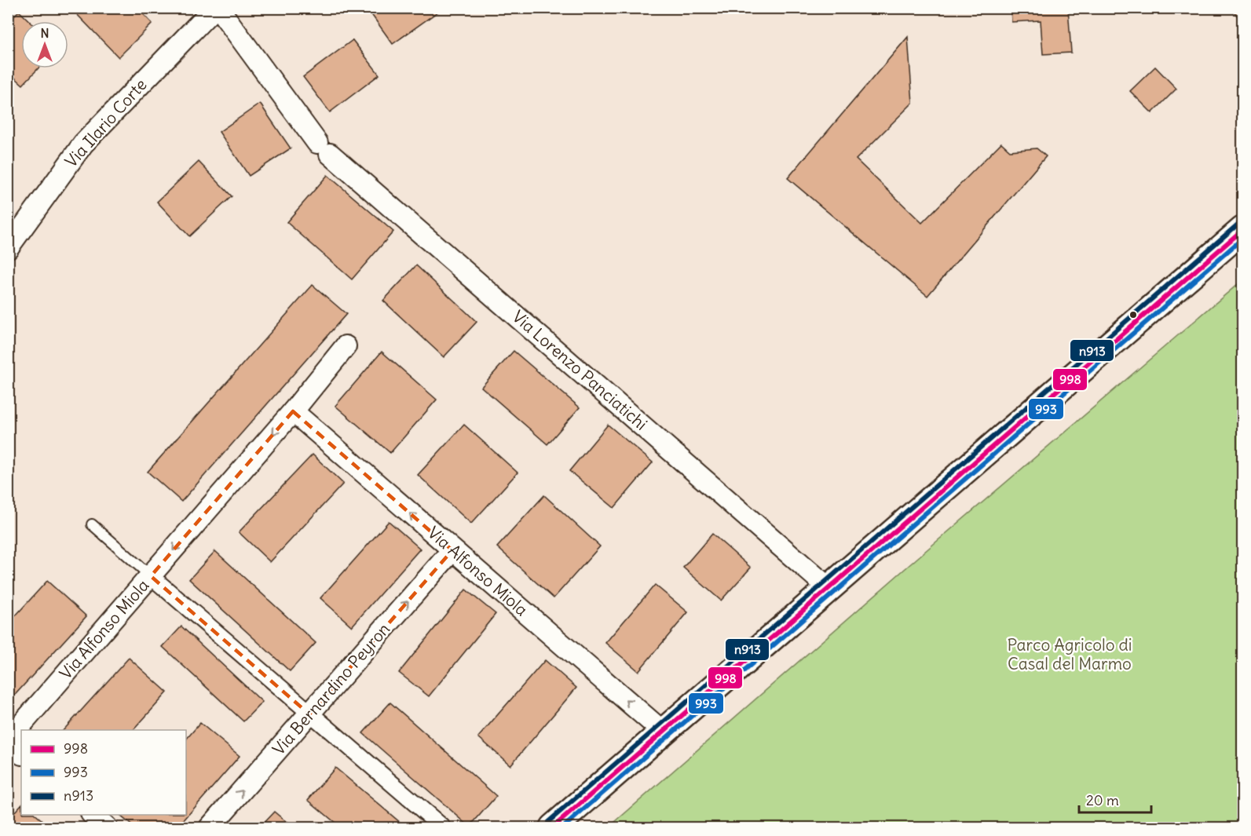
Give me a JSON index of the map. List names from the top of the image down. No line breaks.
{"streets":{"street":["Via Ilario Corte","Via Lorenzo Panciatichi","Via Alfonso Miola","Via Bernardino Peyron"]},"crossings":[["Via Ilario Corte","Via Lorenzo Panciatichi"],["Via Alfonso Miola","Via Bernardino Peyron"]],"one_way":["Via Bernardino Peyron"],"parks":["Parco Agricolo di Casal del Marmo"],"lines":["transit line n913","transit line 998","transit line 993"],"legend":["998","993","n913"],"scale_bar":"20 m","north":"top"}
